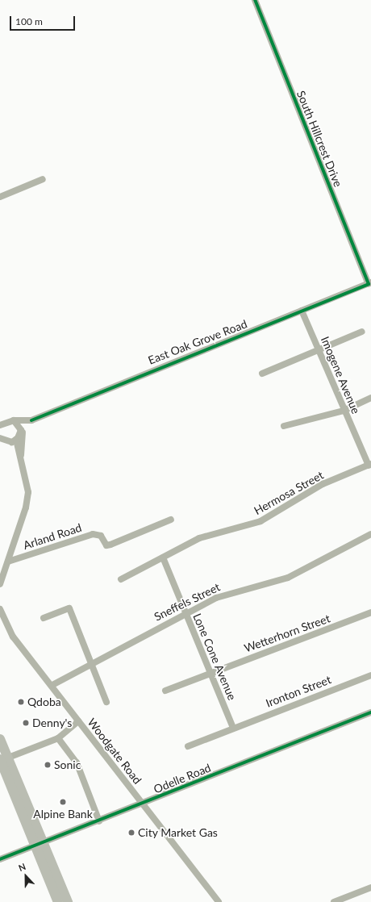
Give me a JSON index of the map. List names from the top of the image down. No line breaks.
{"streets":{"street":["South Hillcrest Drive","East Oak Grove Road","Imogene Avenue","Hermosa Street","Arland Road","Sneffels Street","Wetterhorn Street","Lone Cone Avenue","Ironton Street","Woodgate Road","Odelle Road"]},"crossings":[["South Hillcrest Drive","East Oak Grove Road"],["East Oak Grove Road","Imogene Avenue"],["Imogene Avenue","Hermosa Street"],["Hermosa Street","Lone Cone Avenue"],["Sneffels Street","Lone Cone Avenue"],["Sneffels Street","Woodgate Road"],["Wetterhorn Street","Lone Cone Avenue"],["Lone Cone Avenue","Ironton Street"],["Woodgate Road","Odelle Road"]],"places":["Qdoba","Denny's","Sonic","Alpine Bank","City Market Gas"],"scale_bar":"100 m","north":"top"}
